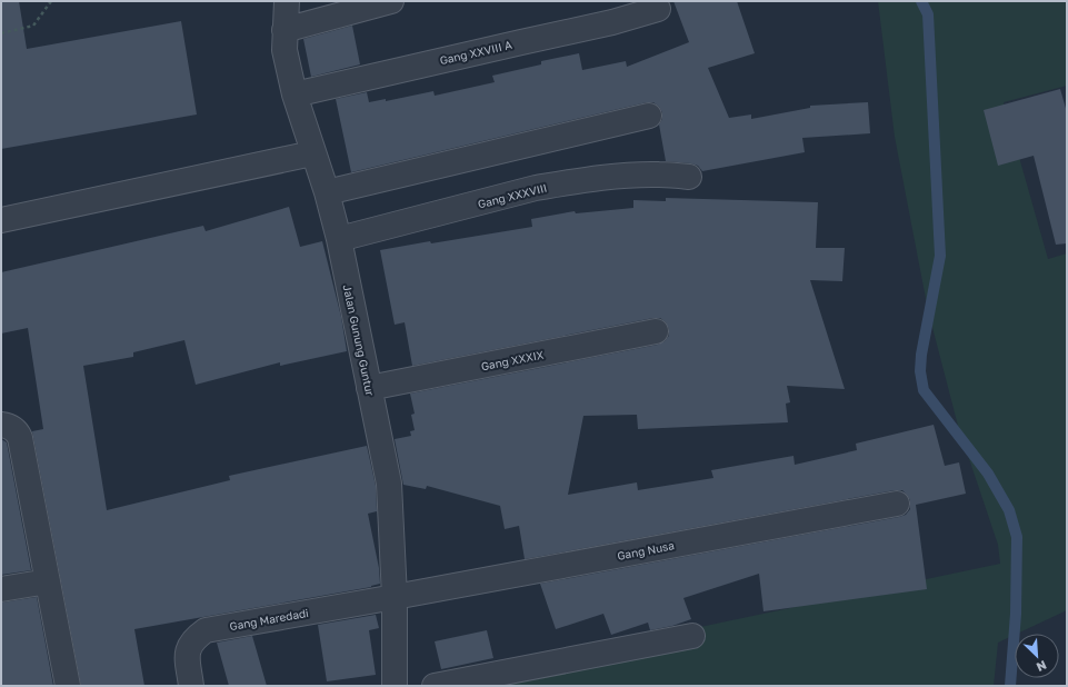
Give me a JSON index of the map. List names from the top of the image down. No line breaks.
{"streets":{"street":["Gang XXVIII A","Gang XXXVIII","Jalan Gunung Guntur","Gang XXXIX","Gang Nusa","Gang Maredadi"]},"crossings":[["Gang XXVIII A","Jalan Gunung Guntur"],["Gang XXXVIII","Jalan Gunung Guntur"],["Jalan Gunung Guntur","Gang XXXIX"],["Jalan Gunung Guntur","Gang Nusa"],["Jalan Gunung Guntur","Gang Maredadi"],["Gang Nusa","Gang Maredadi"]],"north":"bottom right"}
